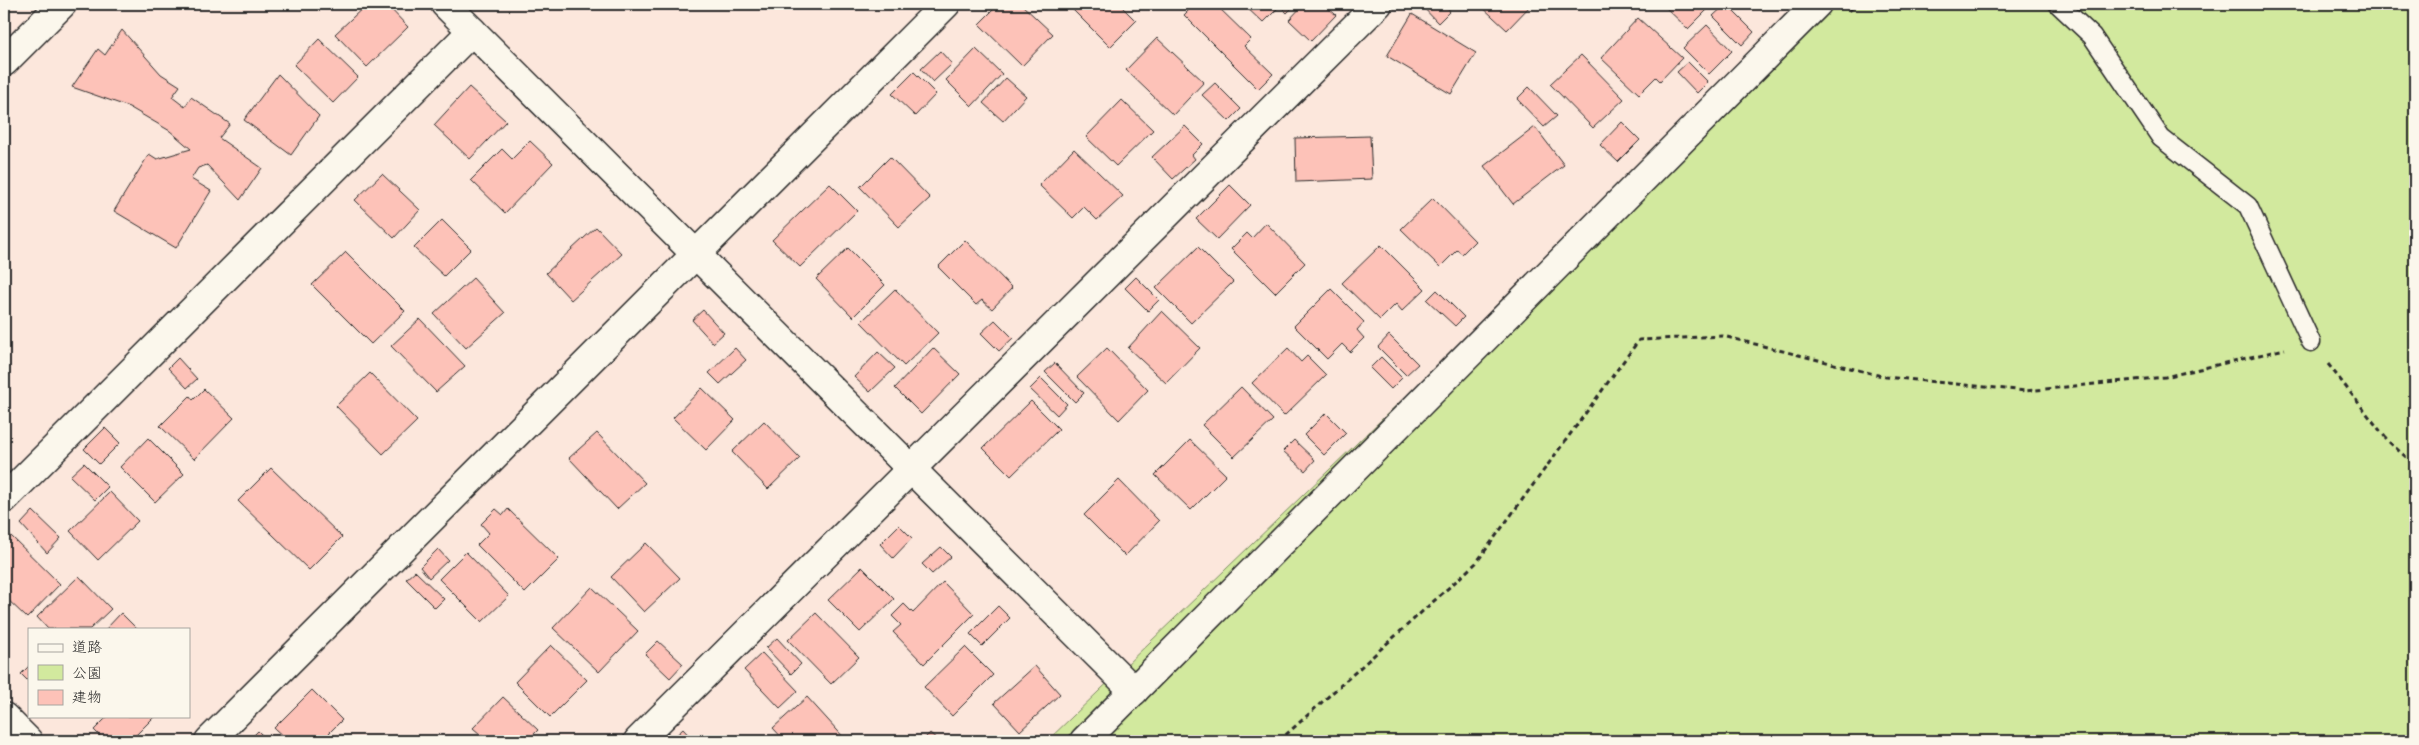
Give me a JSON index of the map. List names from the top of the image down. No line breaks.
{"legend":["道路","公園","建物"]}
